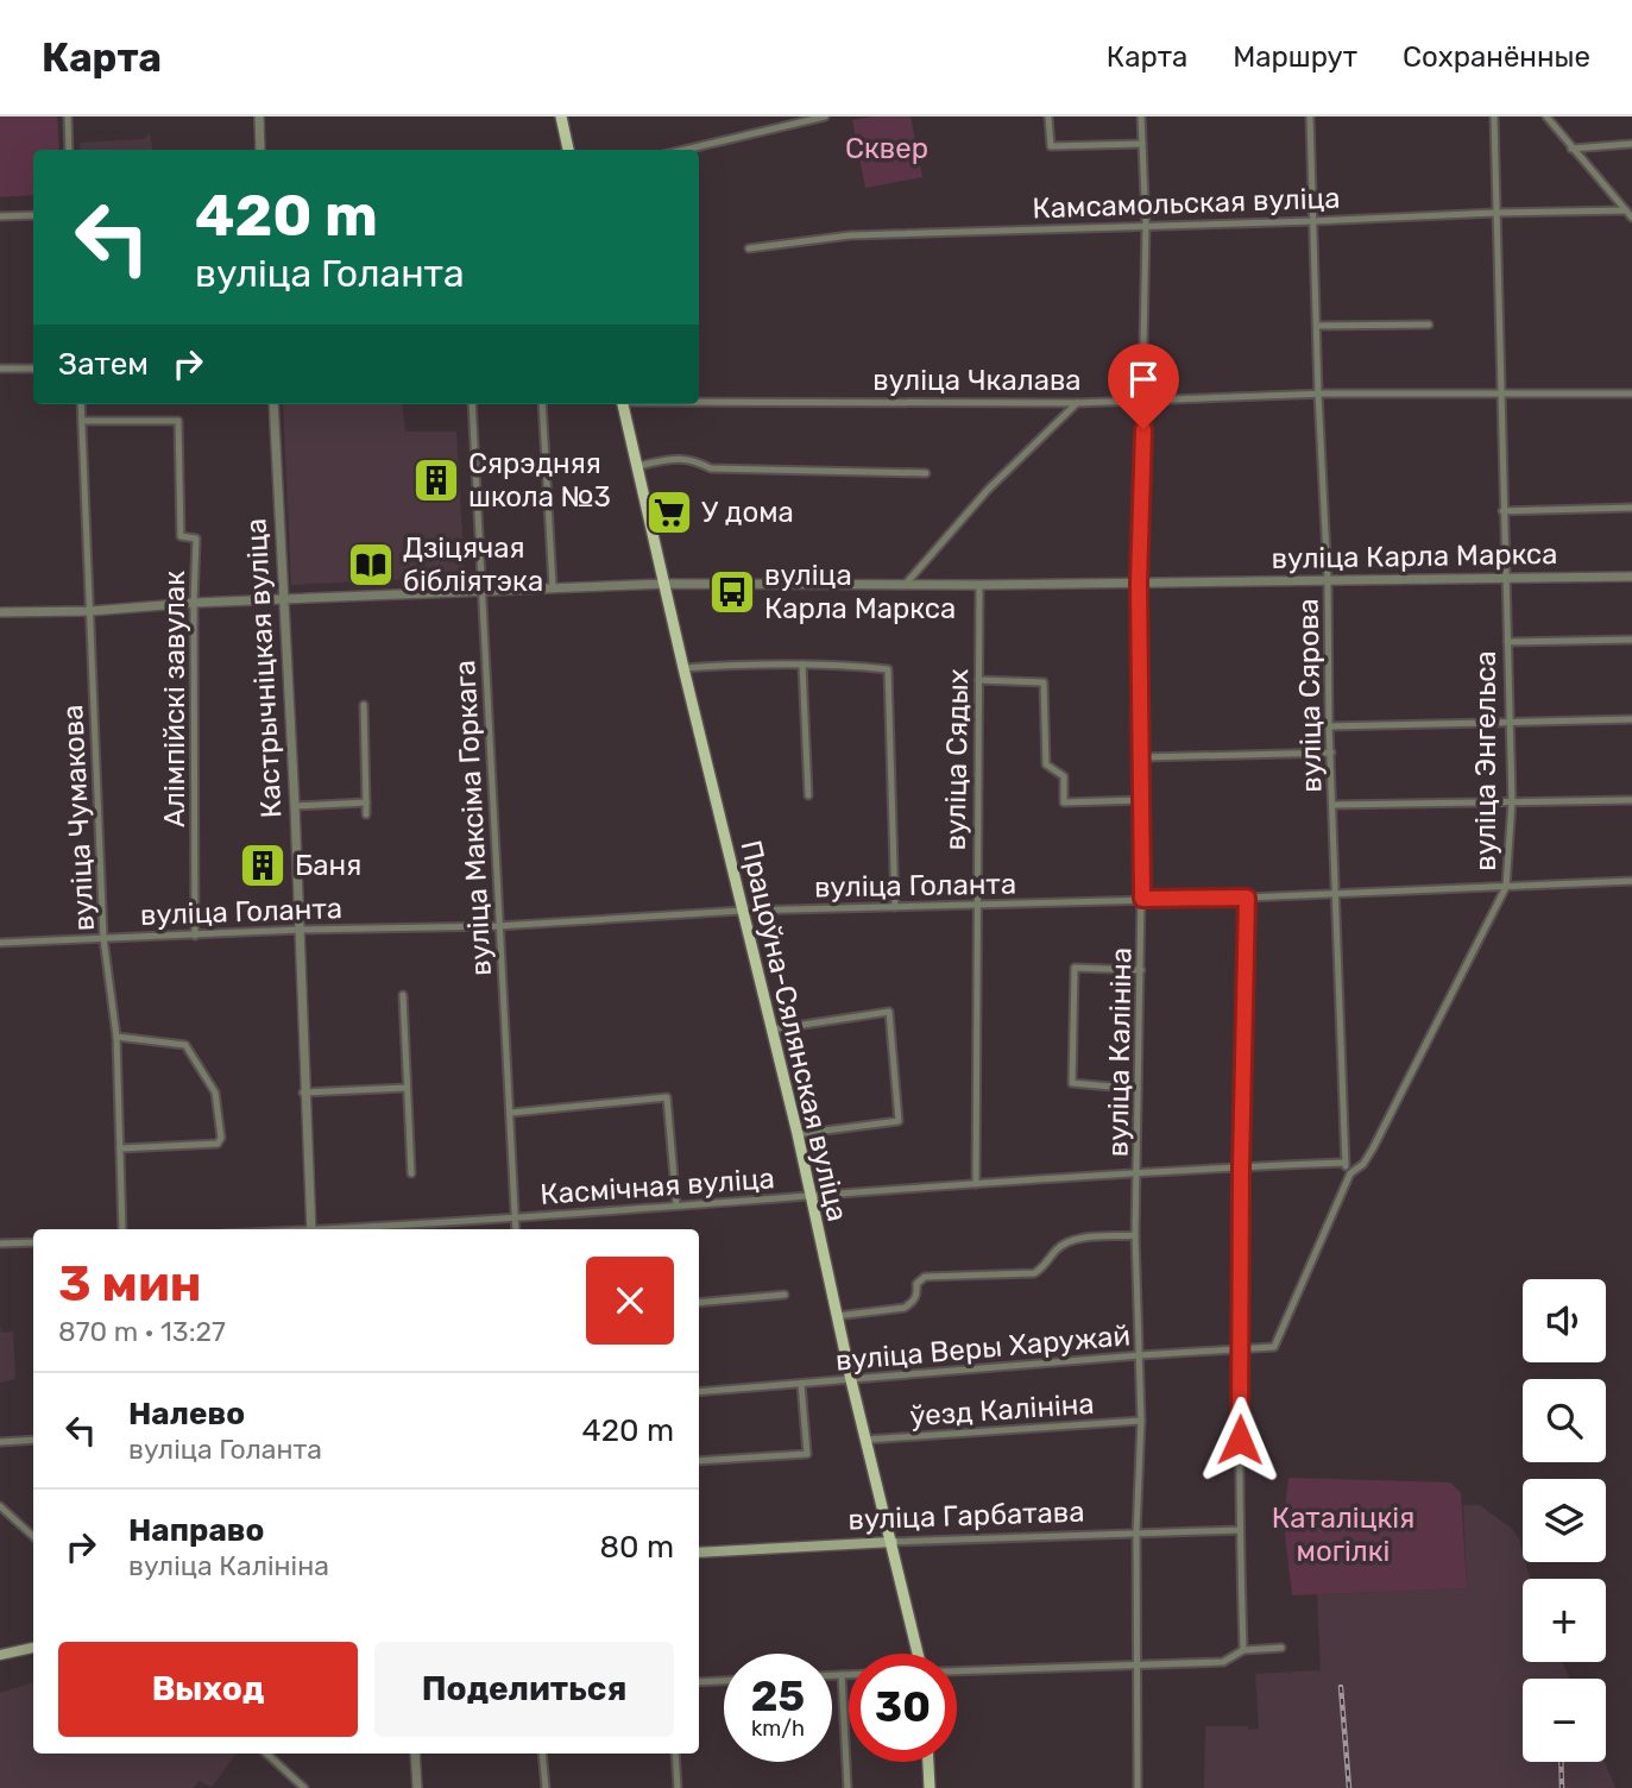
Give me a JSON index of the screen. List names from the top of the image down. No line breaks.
{"streets":{"main road":["Працоўна-Сялянская вуліца","вуліца Гарбатава"],"street":["Камсамольская вуліца","вуліца Чкалава","вуліца Карла Маркса","Кастрычніцкая вуліца","вуліца Сярова","Алімпійскі завулак","вуліца Сядых","вуліца Энгельса","вуліца Чумакова","вуліца Максіма Горкага","вуліца Голанта","вуліца Калініна","Касмічная вуліца","вуліца Веры Харужай","ўезд Калініна"]},"crossings":[["Камсамольская вуліца","вуліца Сярова"],["Камсамольская вуліца","вуліца Энгельса"],["Камсамольская вуліца","вуліца Калініна"],["вуліца Чкалава","вуліца Сярова"],["вуліца Чкалава","вуліца Энгельса"],["вуліца Чкалава","вуліца Калініна"],["вуліца Карла Маркса","Кастрычніцкая вуліца"],["вуліца Карла Маркса","вуліца Сярова"],["вуліца Карла Маркса","Алімпійскі завулак"],["вуліца Карла Маркса","вуліца Сядых"],["вуліца Карла Маркса","вуліца Энгельса"],["вуліца Карла Маркса","вуліца Чумакова"],["вуліца Карла Маркса","вуліца Максіма Горкага"],["вуліца Карла Маркса","Працоўна-Сялянская вуліца"],["вуліца Карла Маркса","вуліца Калініна"],["Кастрычніцкая вуліца","вуліца Голанта"],["вуліца Сярова","вуліца Энгельса"],["вуліца Сярова","вуліца Голанта"],["вуліца Сярова","Касмічная вуліца"],["Алімпійскі завулак","вуліца Чумакова"],["Алімпійскі завулак","вуліца Голанта"],["вуліца Сядых","вуліца Голанта"],["вуліца Сядых","Касмічная вуліца"],["вуліца Энгельса","вуліца Голанта"],["вуліца Энгельса","вуліца Веры Харужай"],["вуліца Чумакова","вуліца Голанта"],["вуліца Максіма Горкага","вуліца Голанта"],["вуліца Максіма Горкага","Касмічная вуліца"],["вуліца Голанта","Працоўна-Сялянская вуліца"],["вуліца Голанта","вуліца Калініна"],["Працоўна-Сялянская вуліца","Касмічная вуліца"],["Працоўна-Сялянская вуліца","вуліца Веры Харужай"],["Працоўна-Сялянская вуліца","ўезд Калініна"],["Працоўна-Сялянская вуліца","вуліца Гарбатава"],["вуліца Калініна","Касмічная вуліца"],["вуліца Калініна","вуліца Веры Харужай"],["вуліца Калініна","ўезд Калініна"],["вуліца Калініна","вуліца Гарбатава"]],"parks":["Сквер","Каталіцкія могілкі"],"places":{"building":["Сярэдняя школа №3","Баня"],"supermarket":["У дома"],"library":["Дзіцячая бібліятэка"],"bus stop":["вуліца Карла Маркса"]},"page":{"header":"Карта","nav":["Карта","Маршрут","Сохранённые"],"turn":["420 m","вуліца Голанта"],"then":"Затем","heading":["3 мин","870 m · 13:27"],"map_buttons":["+","−"],"list":[{"name":"Налево","note":"вуліца Голанта","value":"420 m"},{"name":"Направо","note":"вуліца Калініна","value":"80 m"}],"buttons":["Выход","Поделиться"],"speed":"25 km/h","limit":"30"}}
